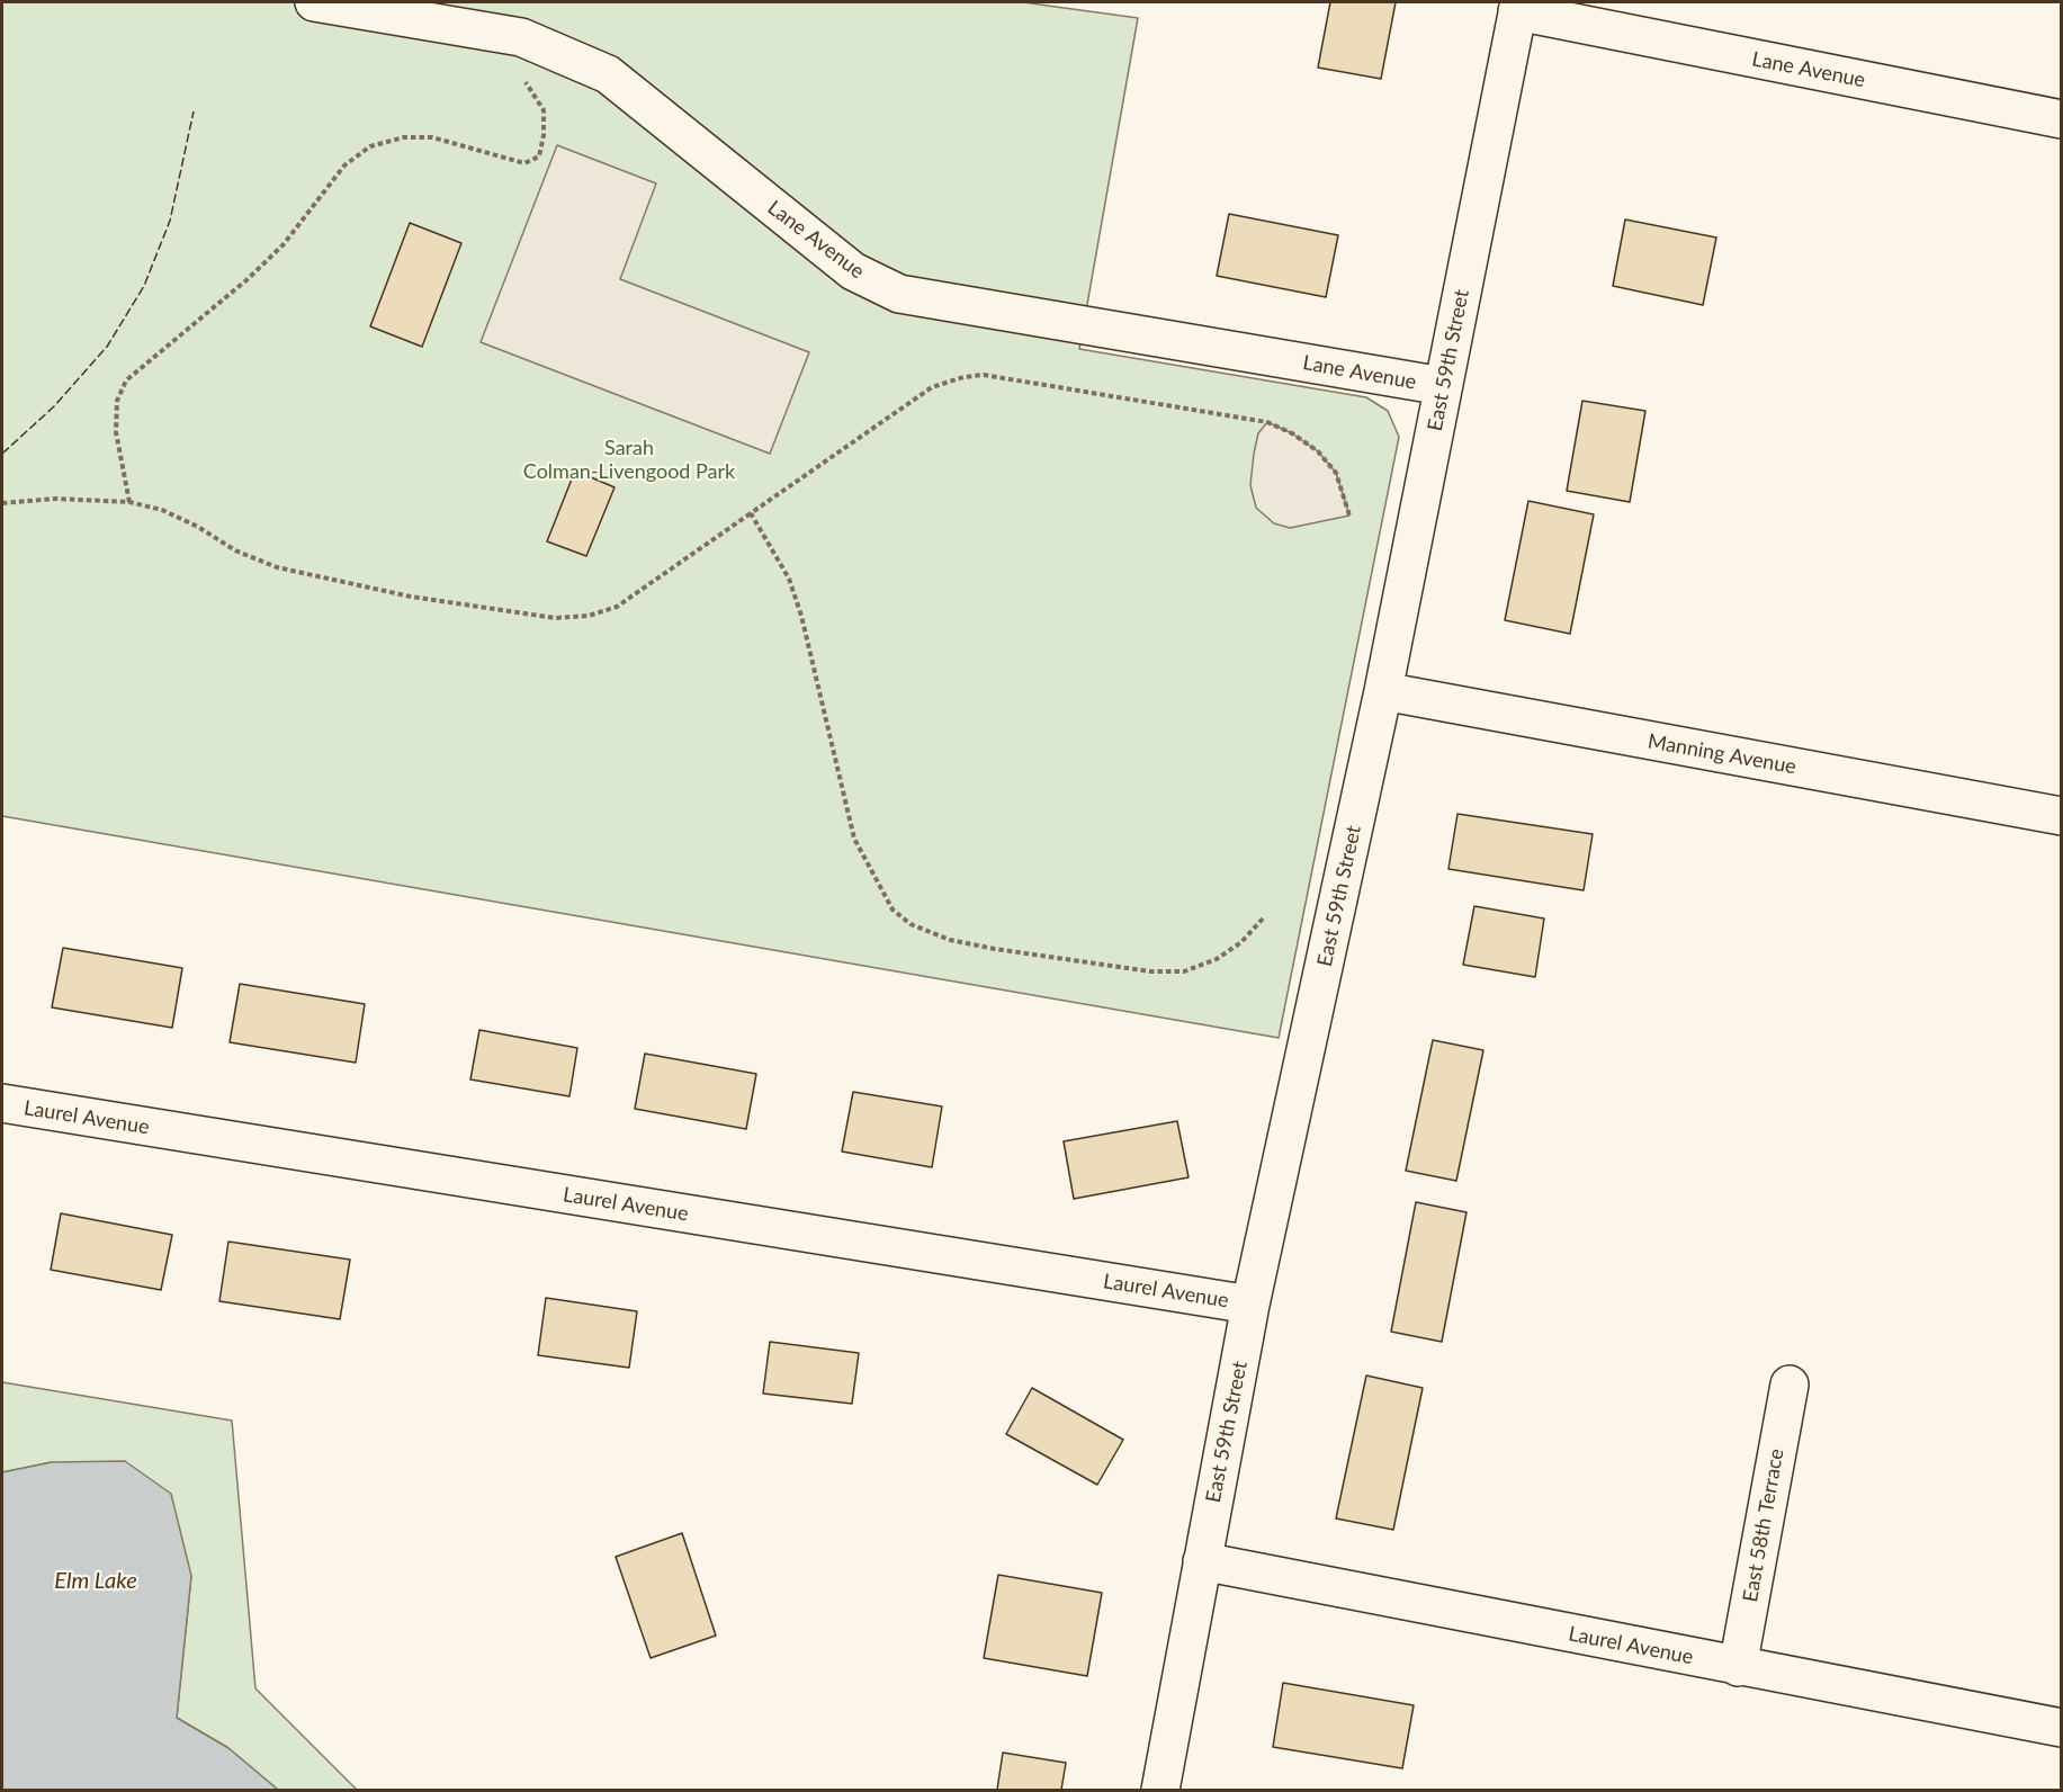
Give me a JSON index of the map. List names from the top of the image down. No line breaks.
{"streets":{"street":["Lane Avenue","East 59th Street","Manning Avenue","Laurel Avenue","East 58th Terrace"]},"crossings":[["Lane Avenue","East 59th Street"],["East 59th Street","Manning Avenue"],["East 59th Street","Laurel Avenue"],["Laurel Avenue","East 58th Terrace"]],"water":["Elm Lake"],"parks":["Sarah Colman-Livengood Park"]}
